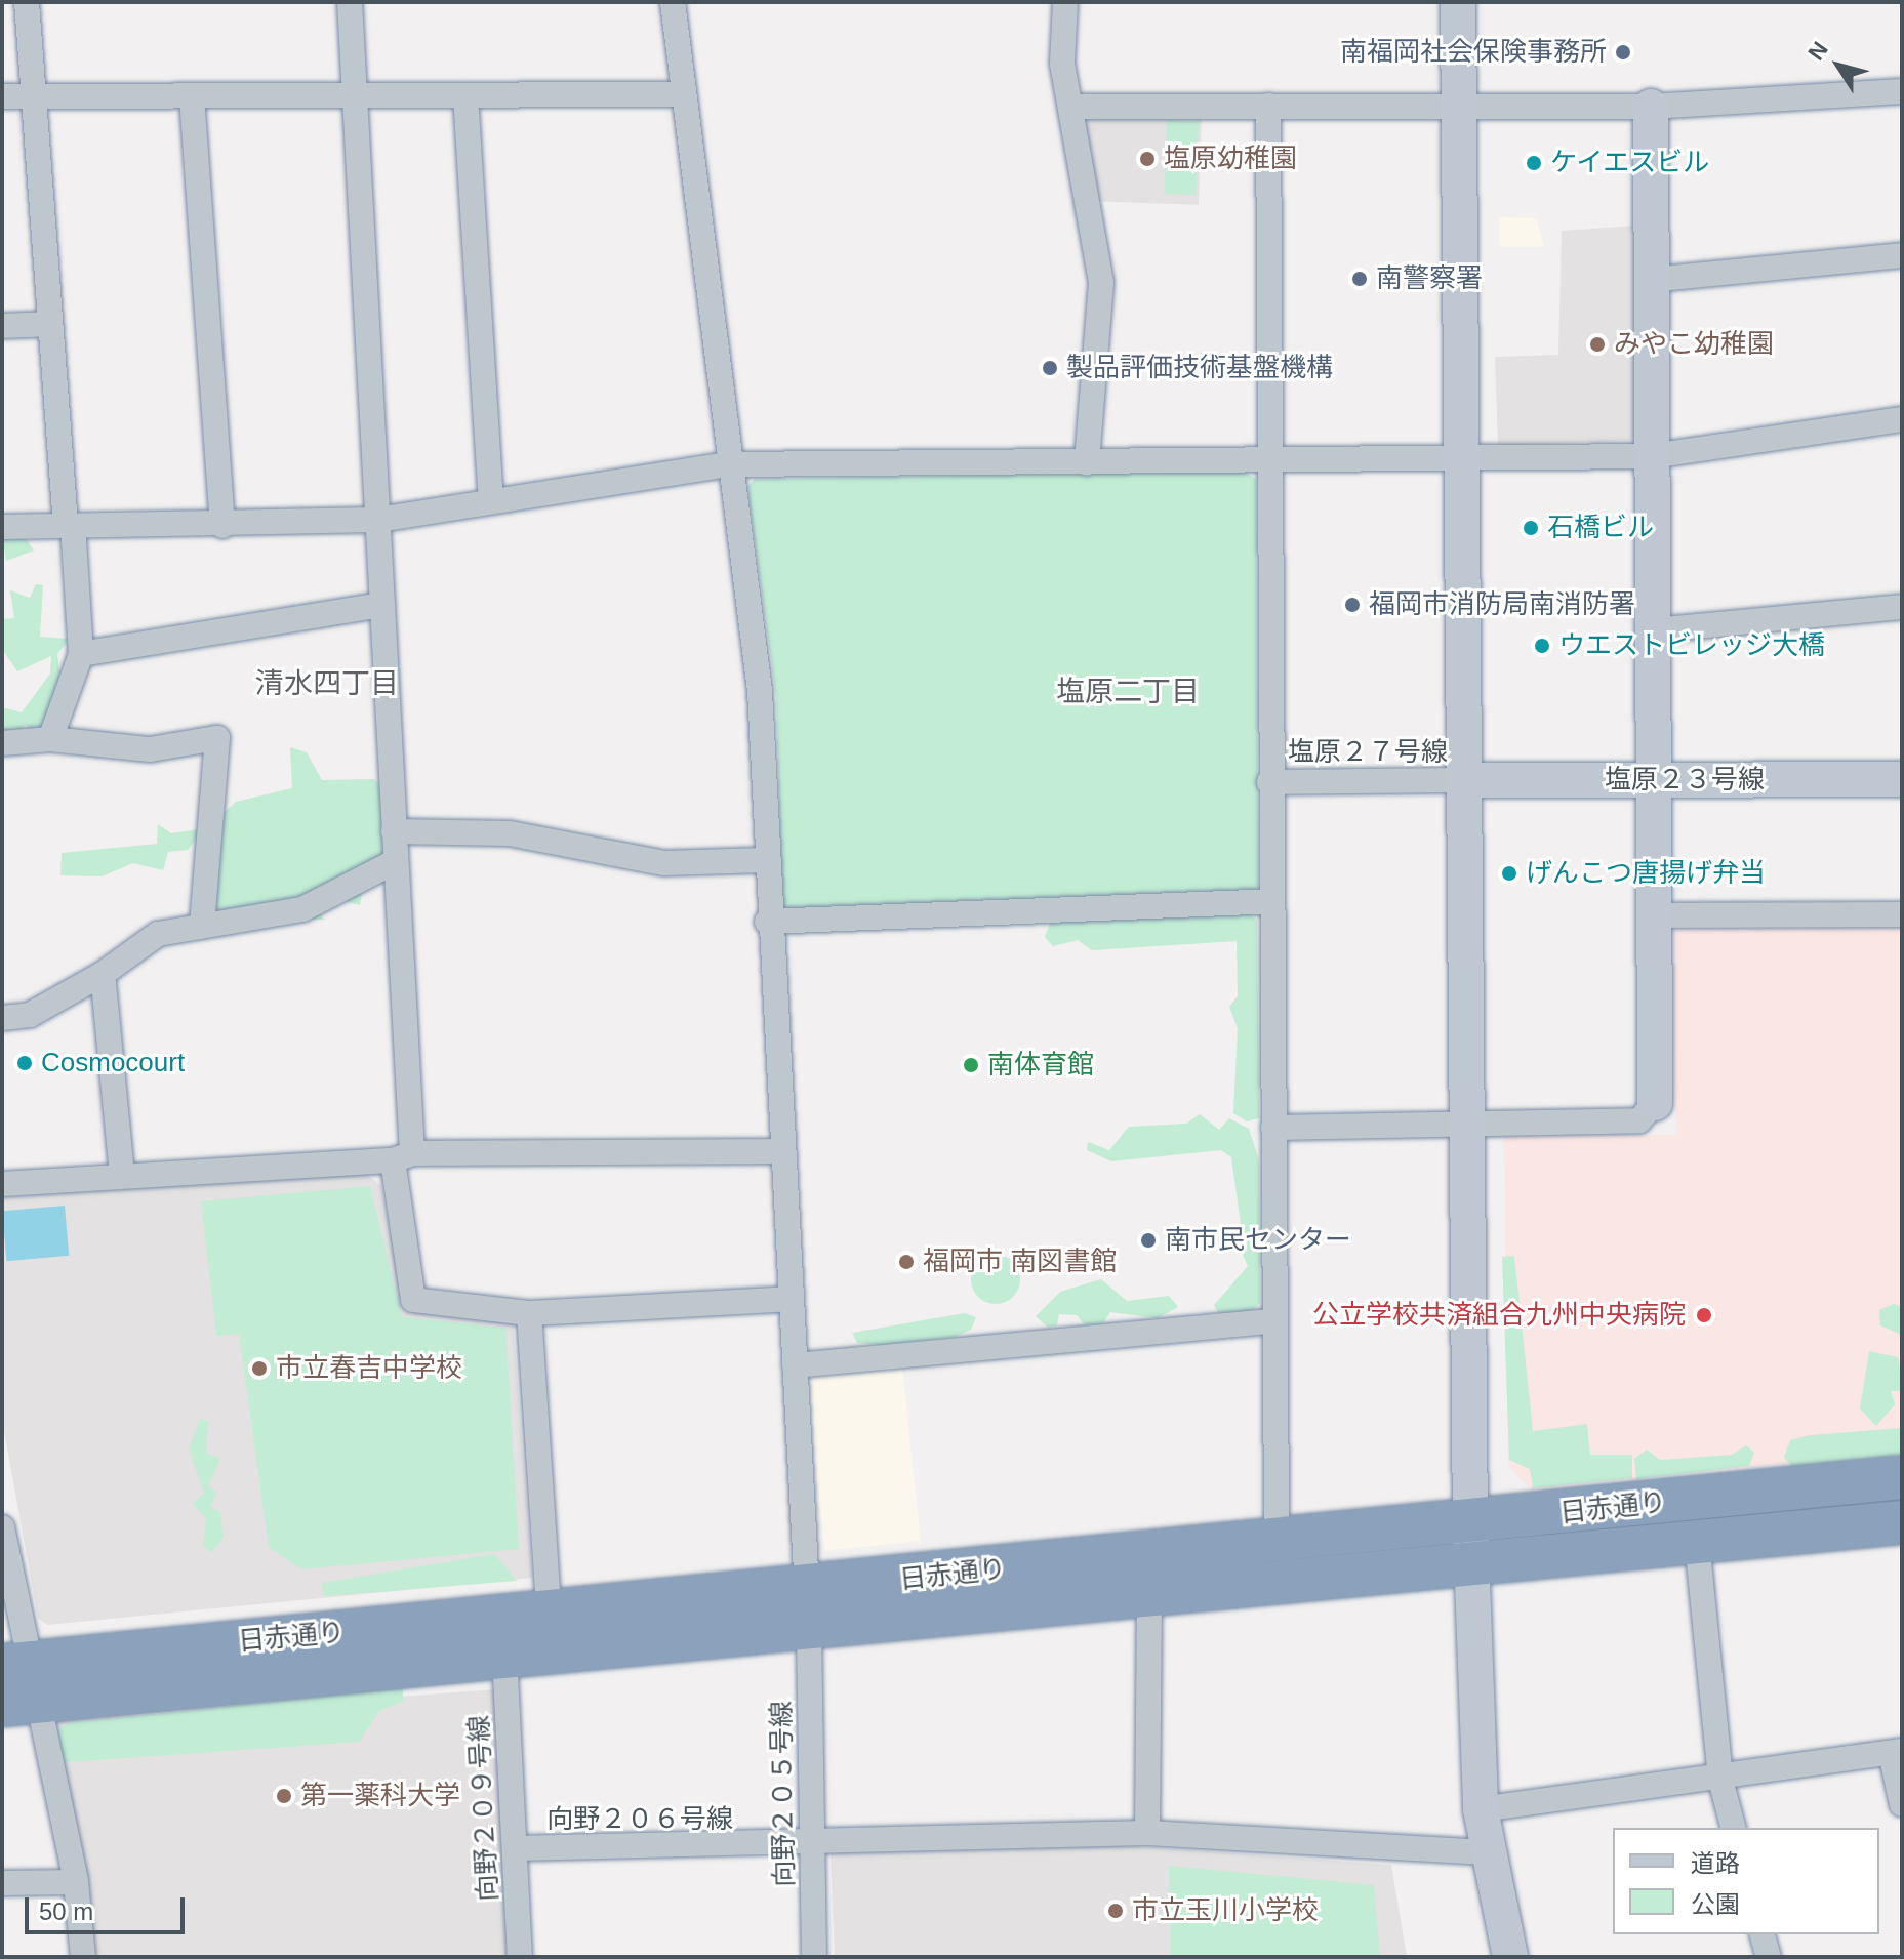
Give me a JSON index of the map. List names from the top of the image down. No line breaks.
{"streets":{"highway":["日赤通り"],"street":["塩原２７号線","塩原２３号線","向野２０５号線","向野２０９号線","向野２０６号線"]},"crossings":[["塩原２７号線","塩原２３号線"],["日赤通り","向野２０５号線"],["日赤通り","向野２０９号線"],["向野２０５号線","向野２０６号線"],["向野２０９号線","向野２０６号線"]],"districts":["清水四丁目","塩原二丁目"],"places":["南福岡社会保険事務所","塩原幼稚園","ケイエスビル","南警察署","みやこ幼稚園","製品評価技術基盤機構","石橋ビル","福岡市消防局南消防署","ウエストビレッジ大橋","げんこつ唐揚げ弁当","Cosmocourt","南体育館","南市民センター","福岡市 南図書館","公立学校共済組合九州中央病院","市立春吉中学校","第一薬科大学","市立玉川小学校"],"legend":["道路","公園"],"scale_bar":"50 m","north":"top left"}
